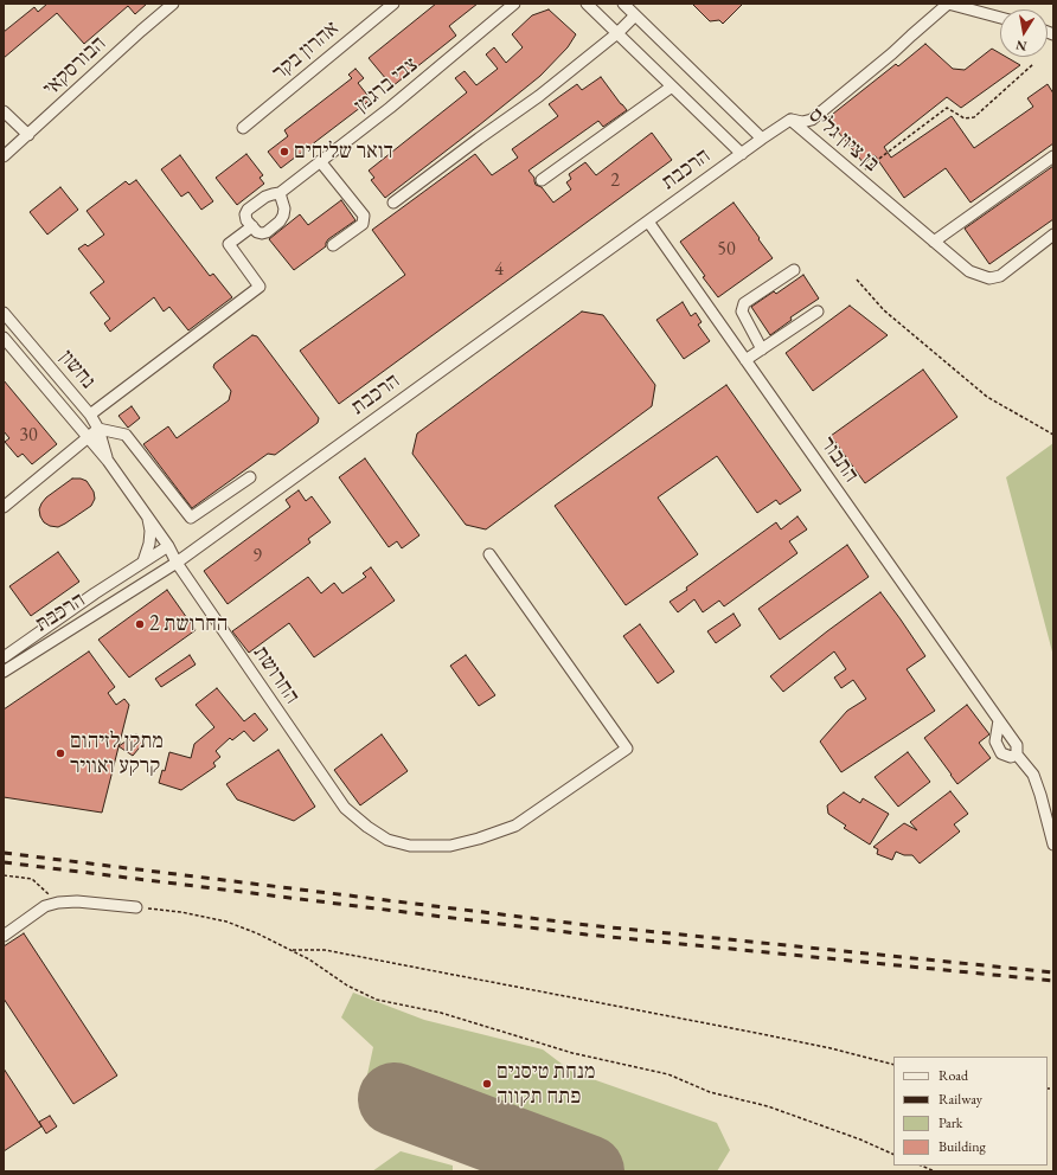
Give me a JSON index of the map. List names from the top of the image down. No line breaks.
{"streets":{"street":["אהרון בקר","הבורסקאי","צבי ברגמן","בן ציון גליס","הרכבת","נחשון","התבור","החרושת"]},"crossings":[["בן ציון גליס","הרכבת"],["הרכבת","נחשון"],["הרכבת","התבור"],["הרכבת","החרושת"],["נחשון","החרושת"]],"places":["דואר שליחים","החרושת 2","מתקן לזיהום קרקע ואוויר","מנחת טיסנים פתח תקווה"],"house_numbers":["2","50","4","30","9"],"legend":["Road","Railway","Park","Building"],"north":"bottom"}
